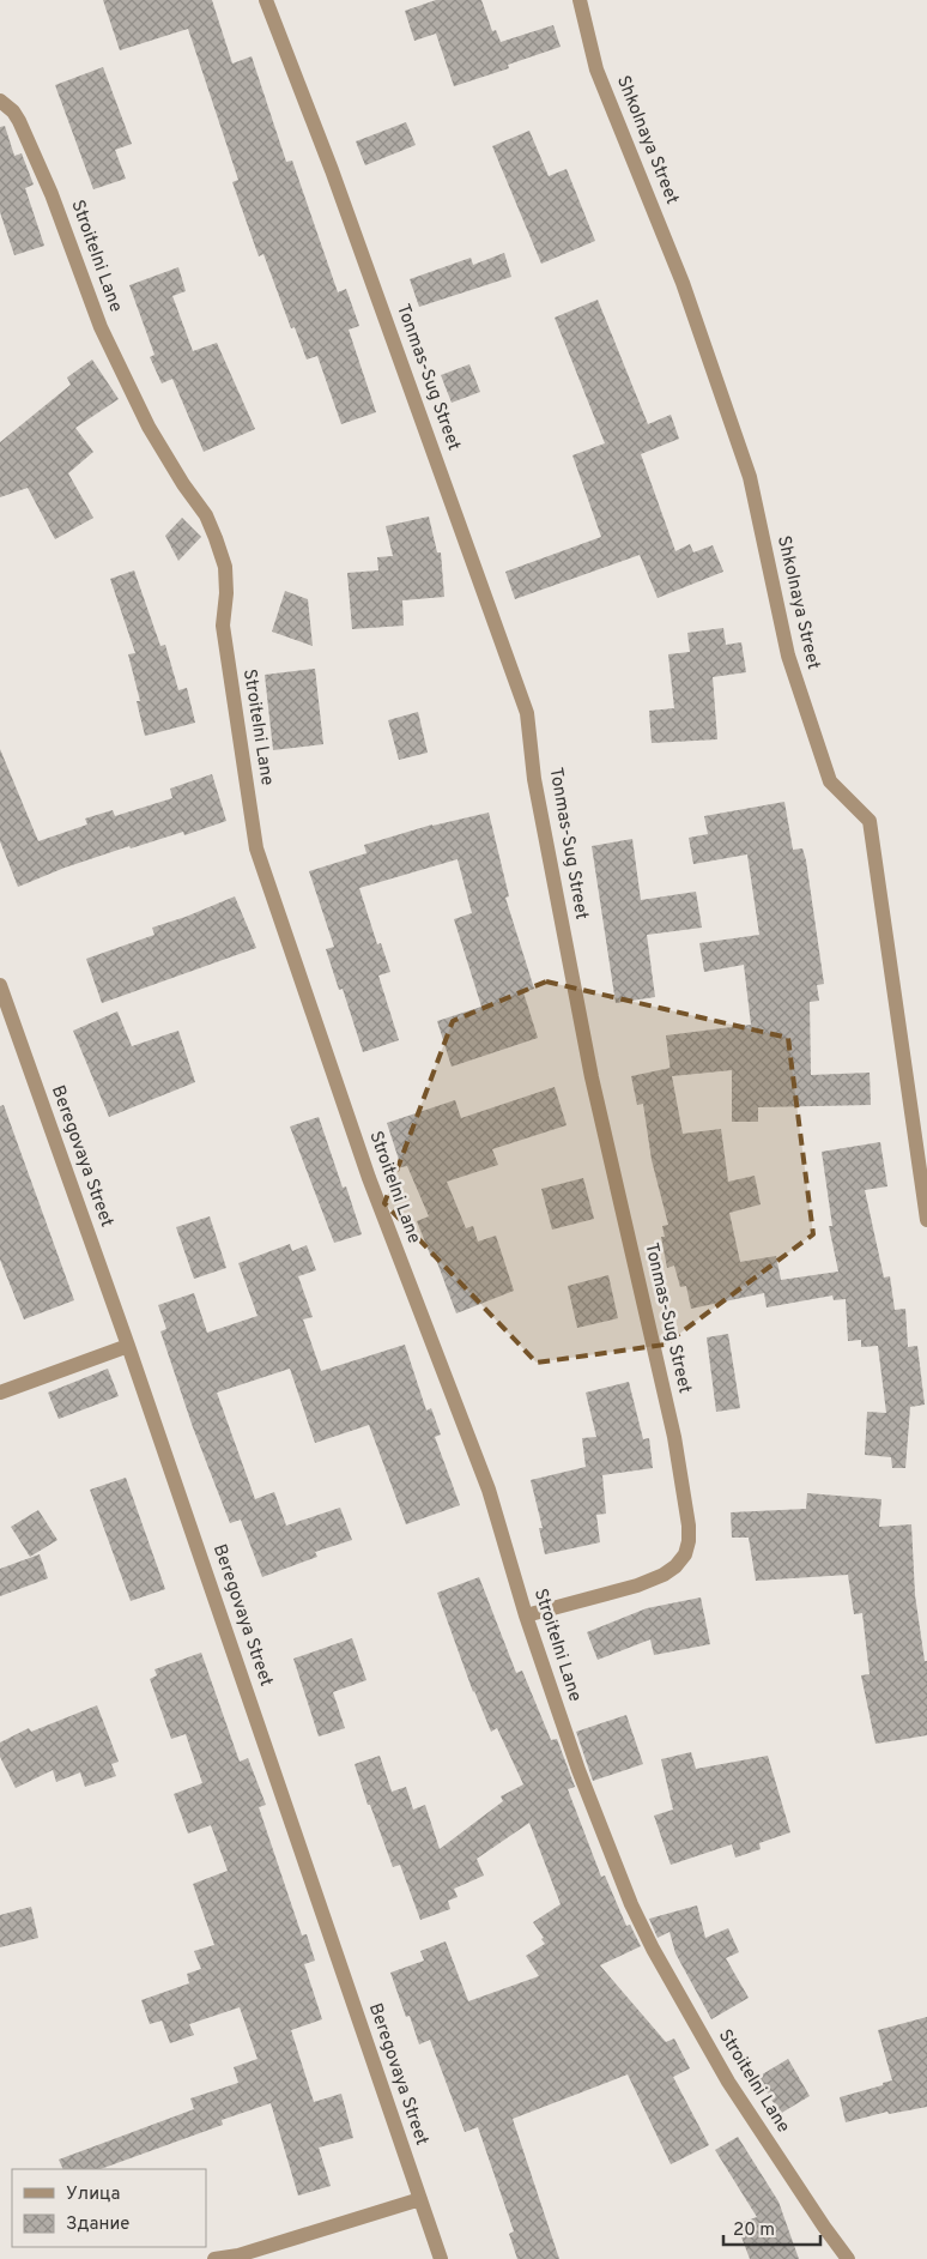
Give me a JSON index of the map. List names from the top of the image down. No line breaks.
{"streets":{"street":["Shkolnaya Street","Stroitelni Lane","Tonmas-Sug Street","Beregovaya Street"]},"crossings":[["Stroitelni Lane","Tonmas-Sug Street"]],"legend":["Улица","Здание"],"scale_bar":"20 m"}
